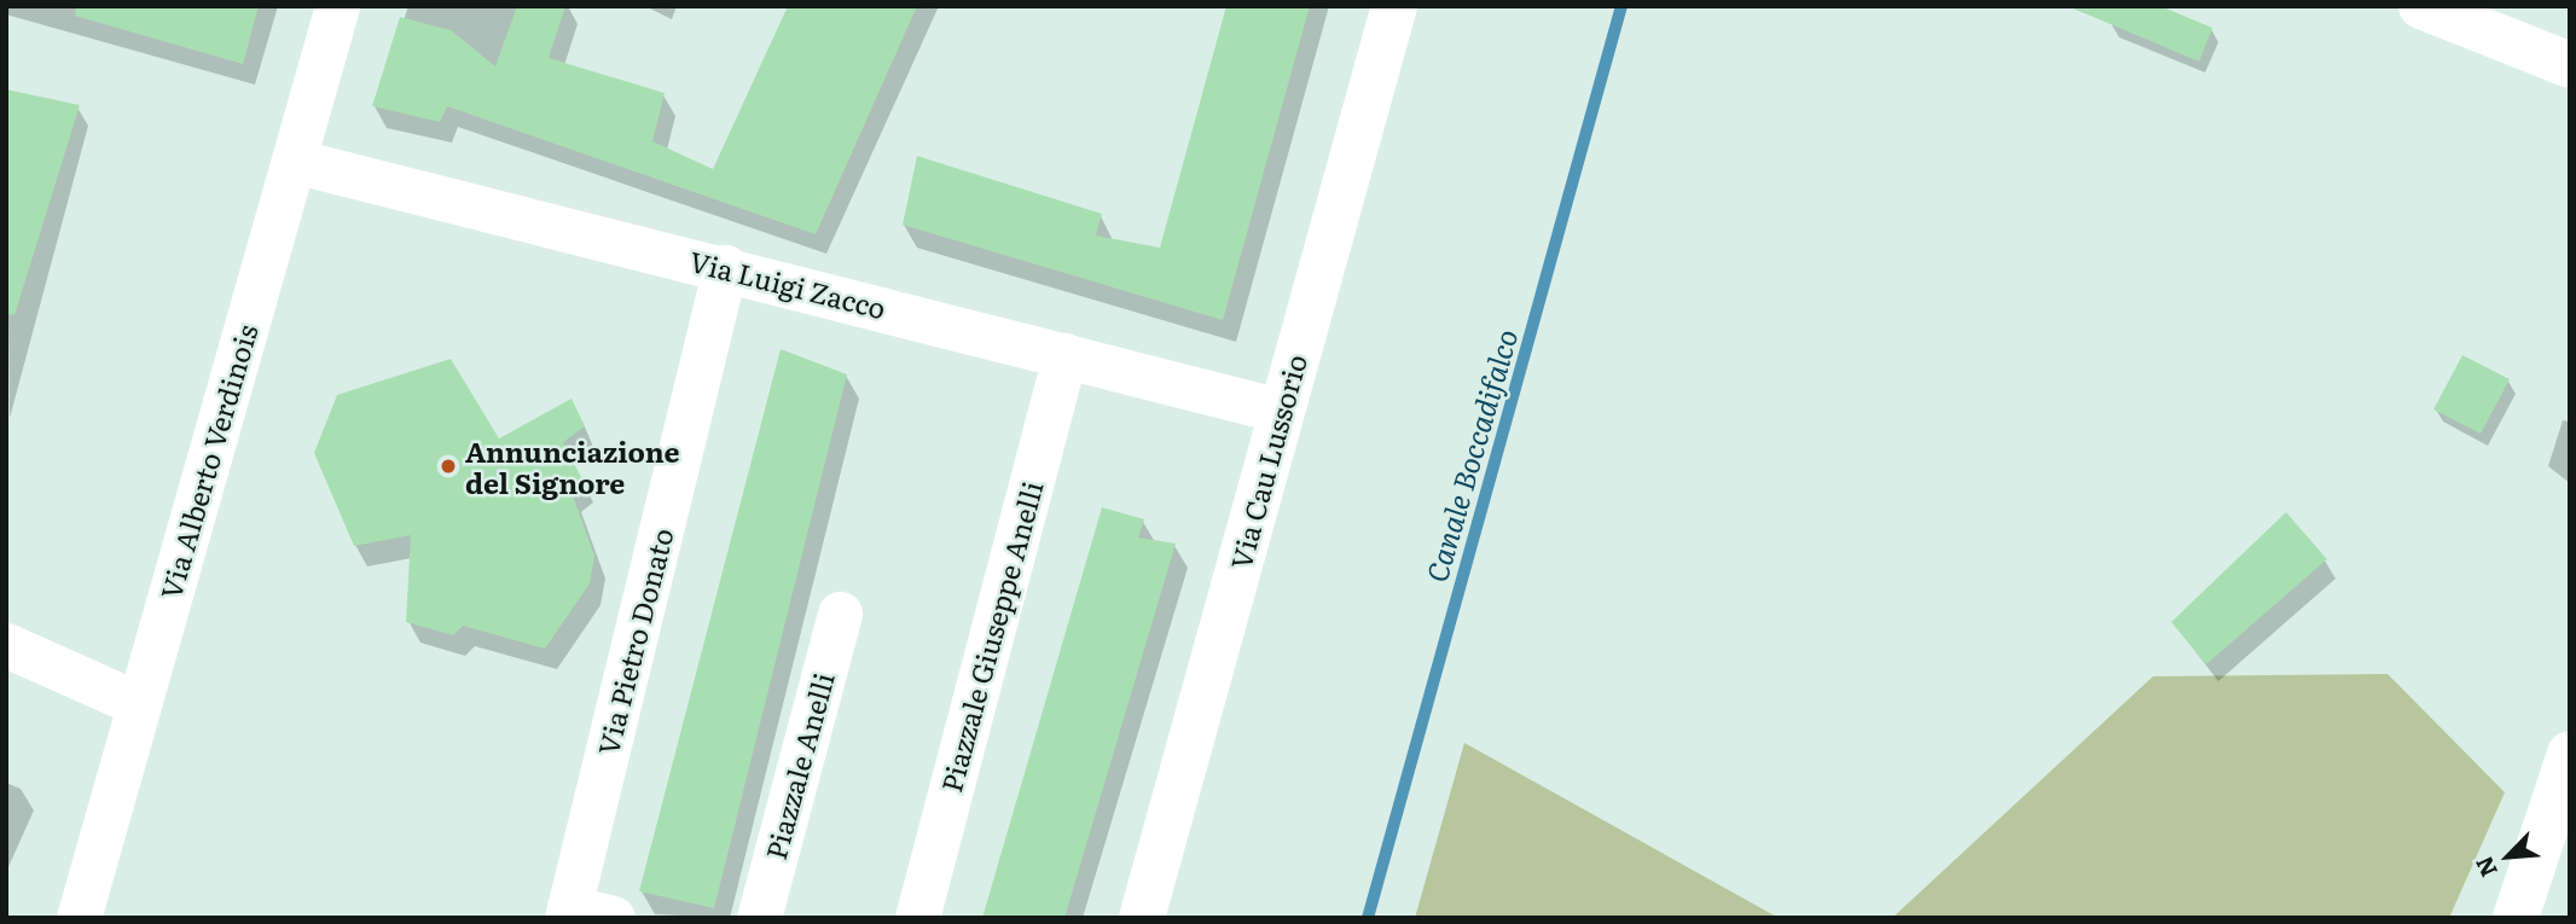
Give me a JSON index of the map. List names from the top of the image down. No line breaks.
{"streets":{"street":["Via Luigi Zacco","Via Alberto Verdinois","Via Cau Lussorio","Piazzale Giuseppe Anelli","Via Pietro Donato","Piazzale Anelli"]},"crossings":[["Via Luigi Zacco","Via Alberto Verdinois"],["Via Luigi Zacco","Via Cau Lussorio"],["Via Luigi Zacco","Piazzale Giuseppe Anelli"],["Via Luigi Zacco","Via Pietro Donato"]],"water":["Canale Boccadifalco"],"places":["Annunciazione del Signore"],"north":"bottom left"}
